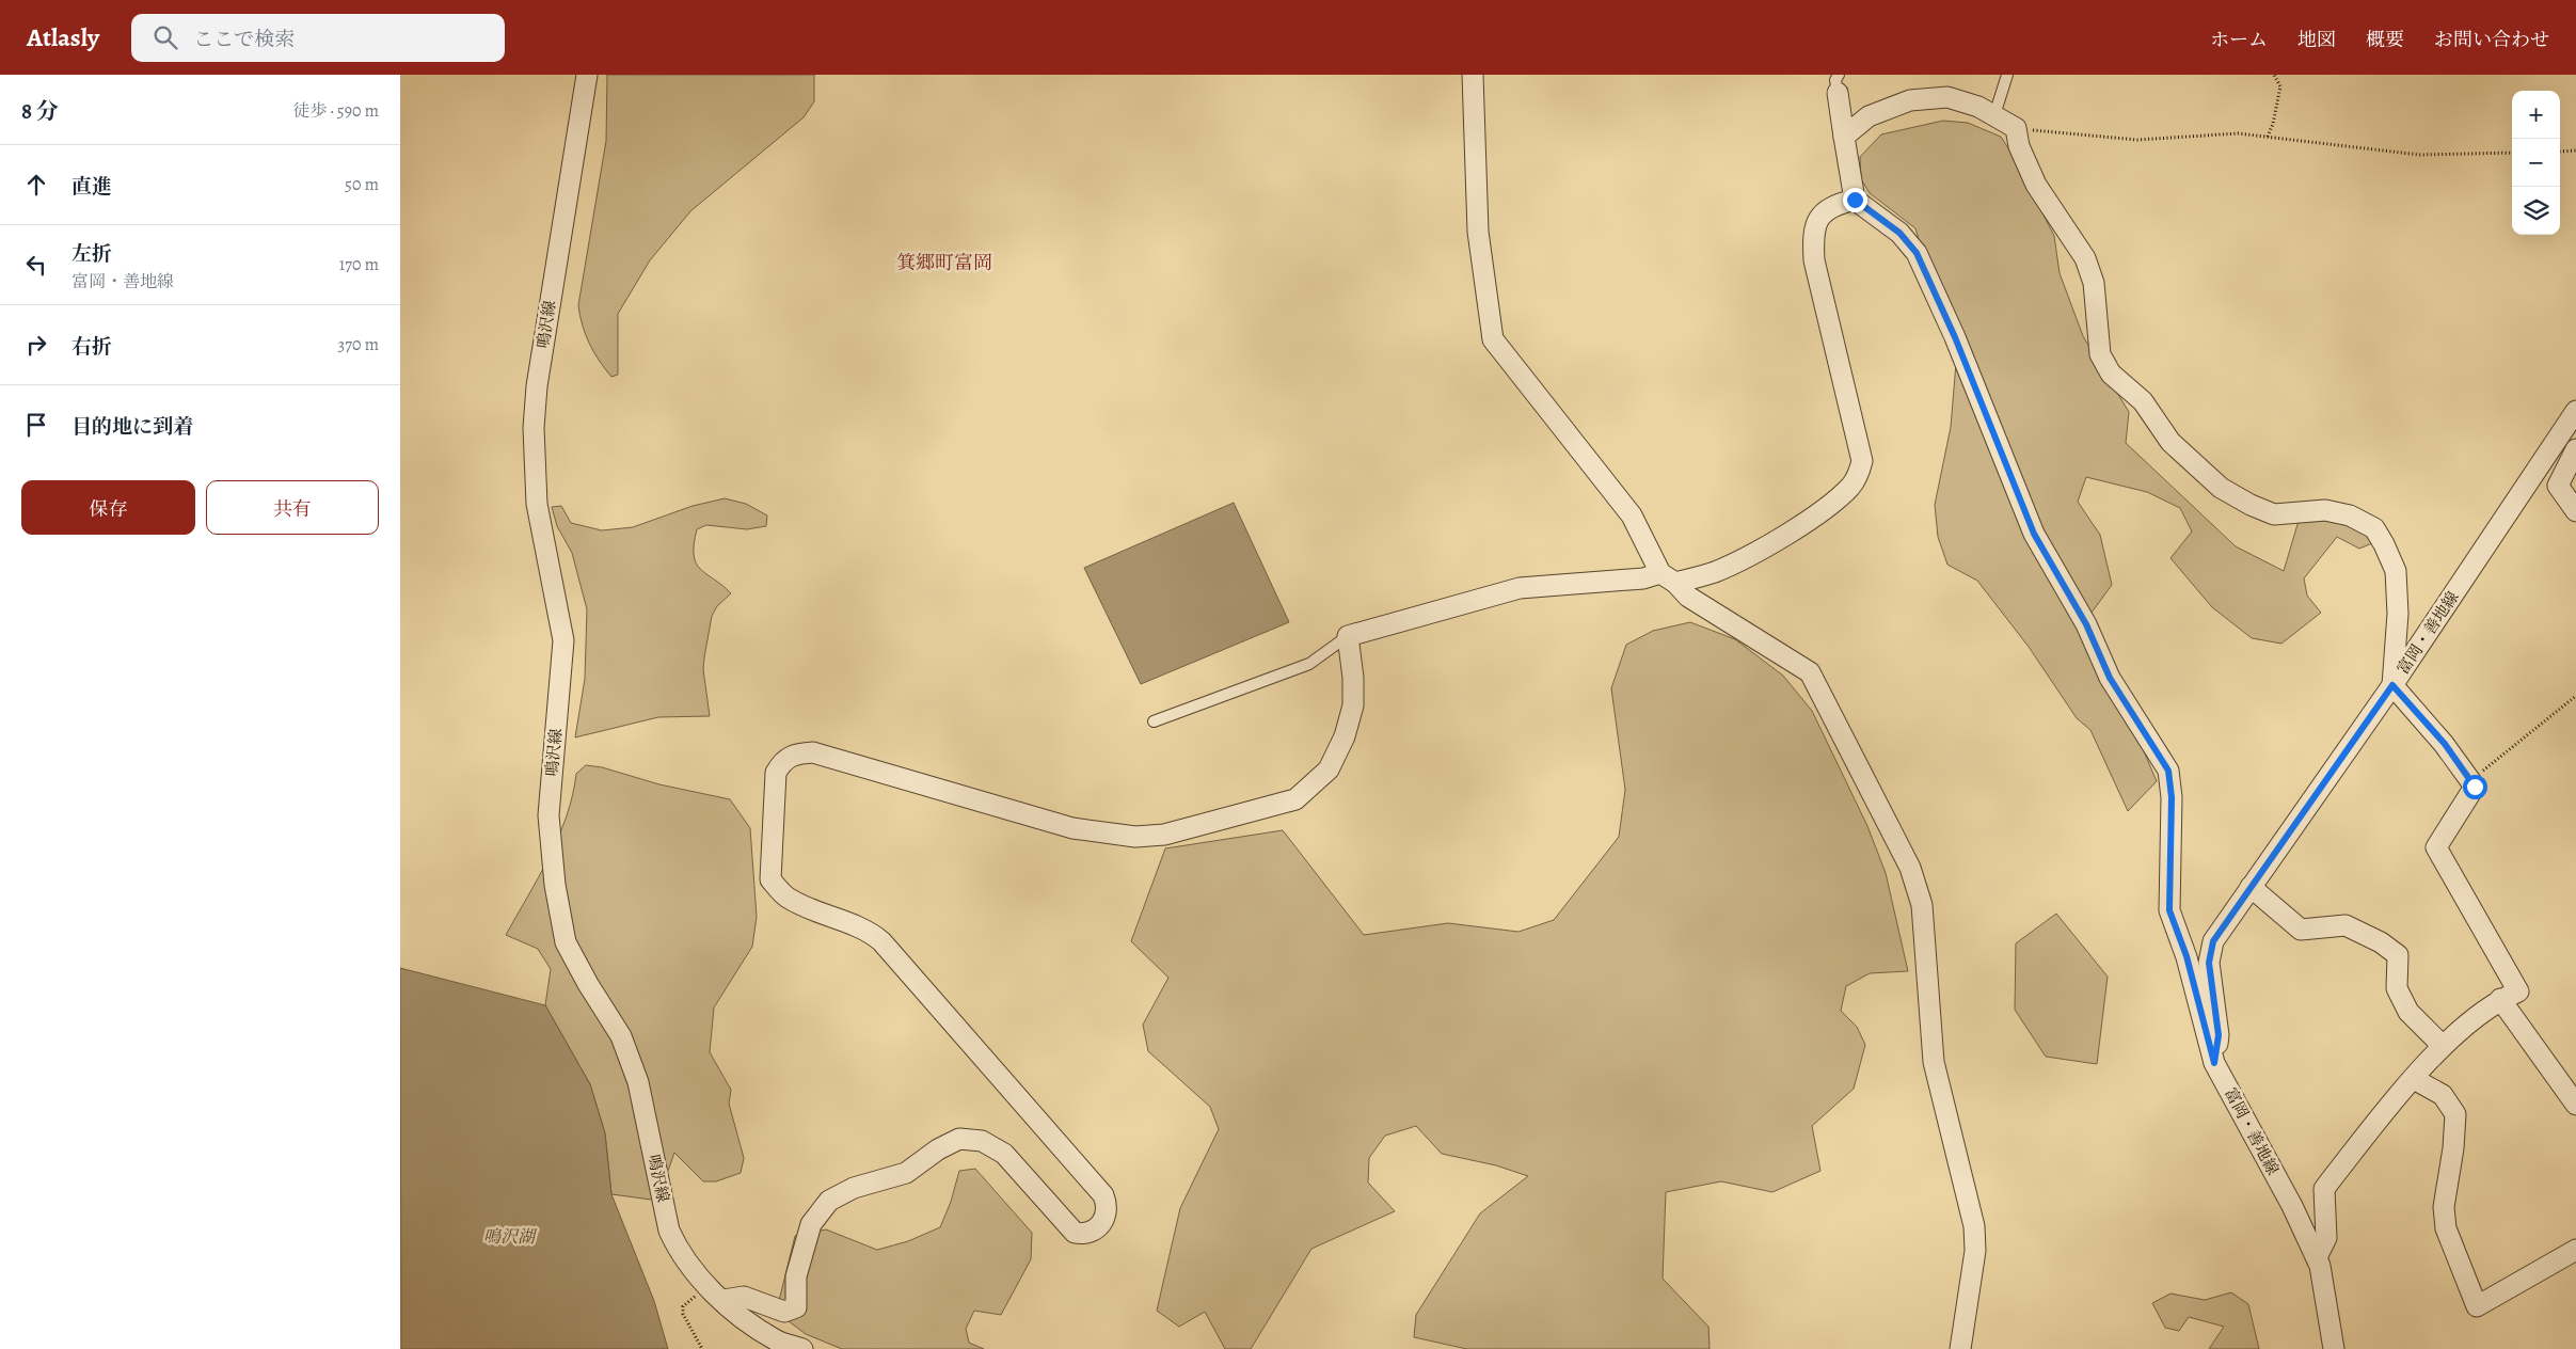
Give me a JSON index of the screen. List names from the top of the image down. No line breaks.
{"streets":{"street":["鳴沢線","富岡・善地線"]},"districts":["箕郷町富岡"],"water":["鳴沢湖"],"page":{"header":"Atlasly","search":"ここで検索","nav":["ホーム","地図","概要","お問い合わせ"],"heading":["8 分","徒歩 · 590 m"],"map_buttons":["+","−"],"list":[["直進","50 m"],["左折","富岡・善地線","170 m"],["右折","370 m"],"目的地に到着"],"buttons":["保存","共有"]}}
